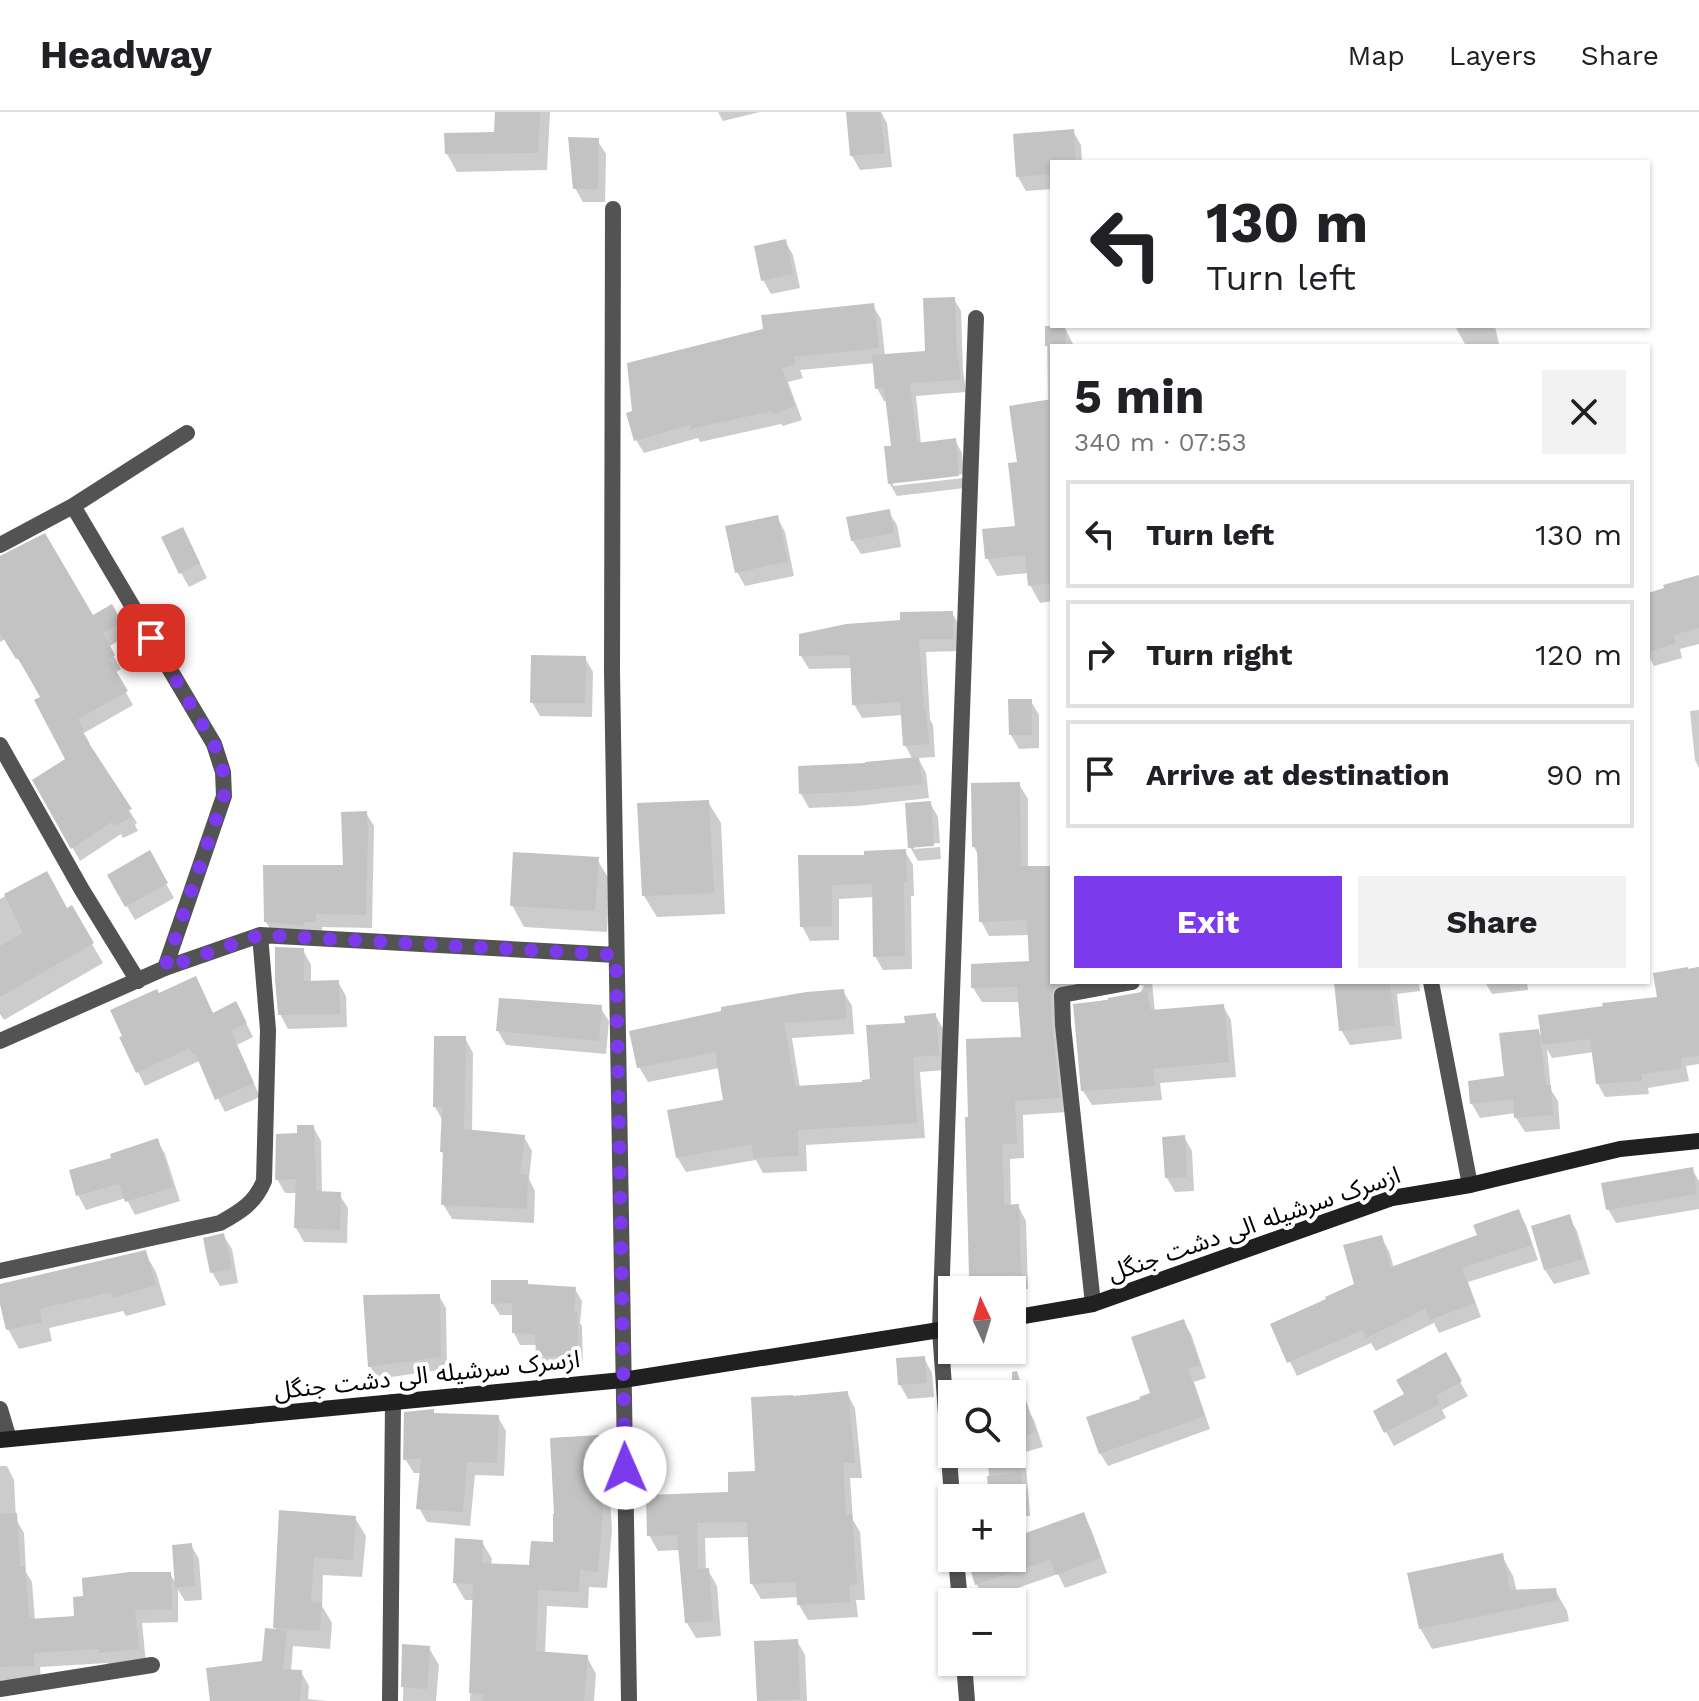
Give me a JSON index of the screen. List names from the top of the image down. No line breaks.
{"streets":{"street":["ازسرک سرشیله الی دشت جنگل"]},"north":"top","page":{"header":"Headway","nav":["Map","Layers","Share"],"turn":["130 m","Turn left"],"heading":["5 min","340 m · 07:53"],"list":[{"name":"Turn left","value":"130 m"},{"name":"Turn right","value":"120 m"},{"name":"Arrive at destination","value":"90 m"}],"buttons":["Exit","Share"],"map_buttons":["+","−"]}}
